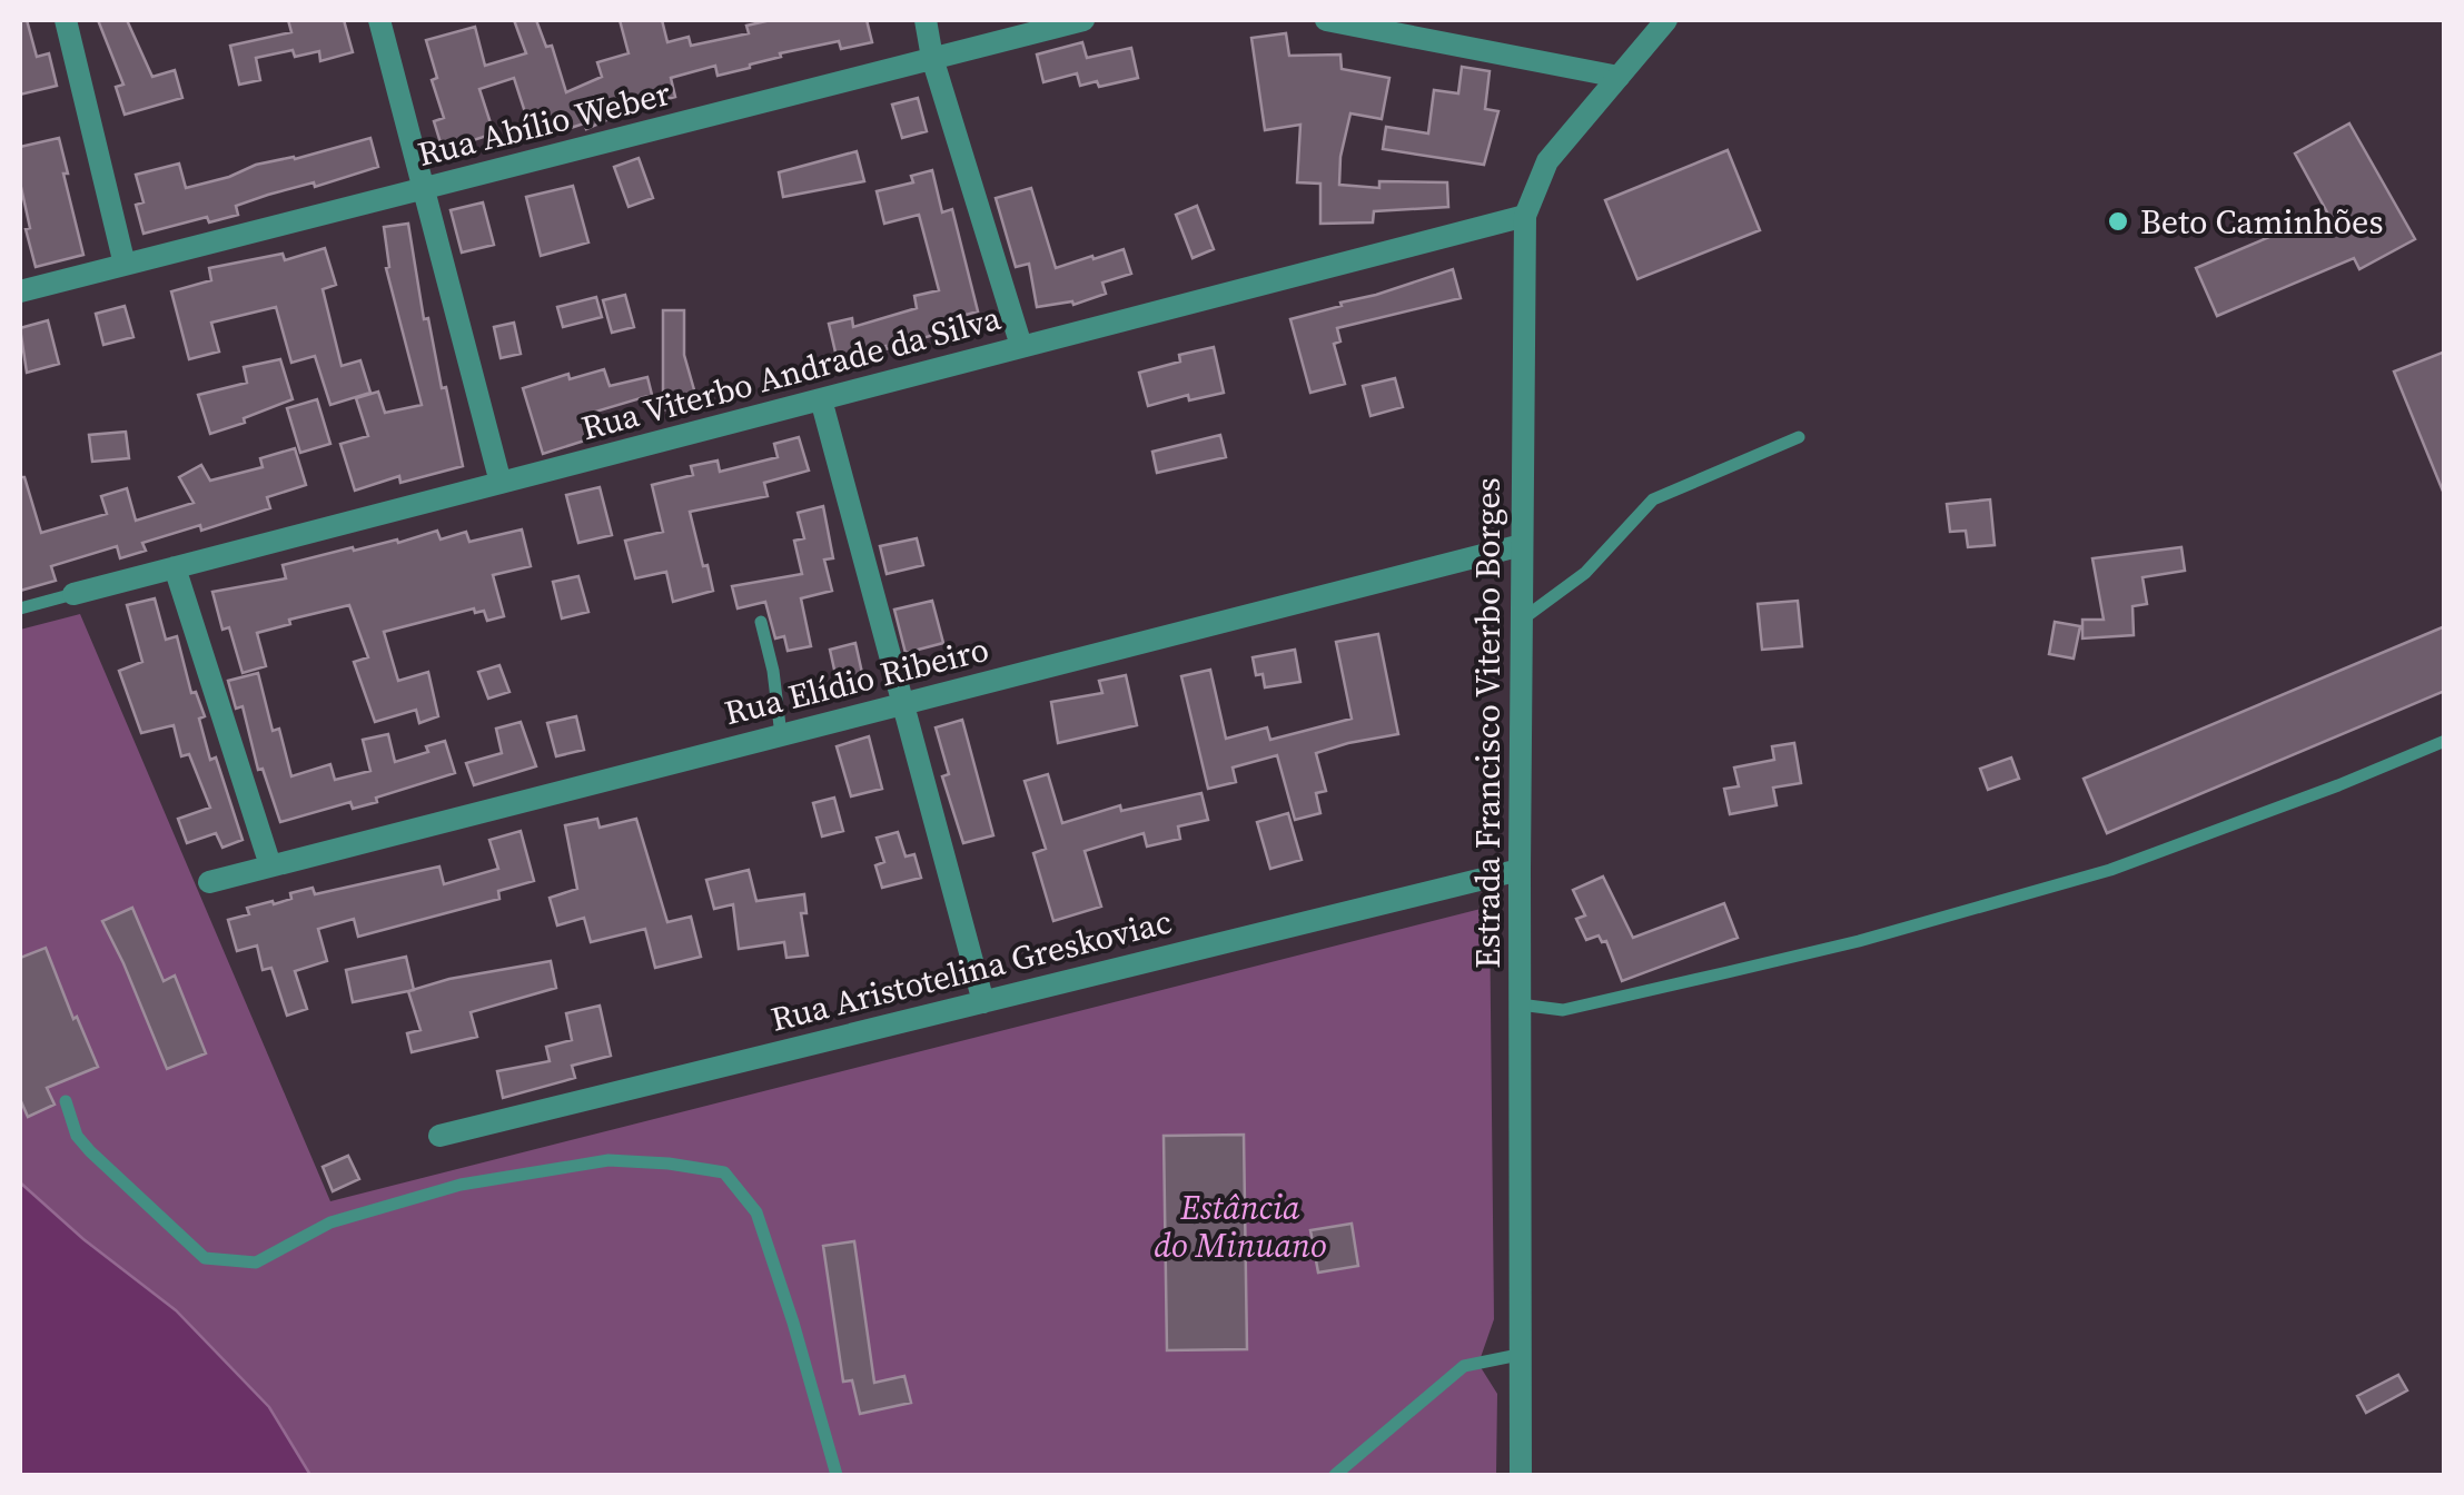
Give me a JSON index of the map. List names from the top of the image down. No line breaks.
{"streets":{"street":["Rua Abílio Weber","Rua Viterbo Andrade da Silva","Rua Elídio Ribeiro","Estrada Francisco Viterbo Borges","Rua Aristotelina Greskoviac"]},"crossings":[["Rua Viterbo Andrade da Silva","Estrada Francisco Viterbo Borges"],["Rua Elídio Ribeiro","Estrada Francisco Viterbo Borges"],["Estrada Francisco Viterbo Borges","Rua Aristotelina Greskoviac"]],"parks":["Estância do Minuano"],"places":["Beto Caminhões"]}
